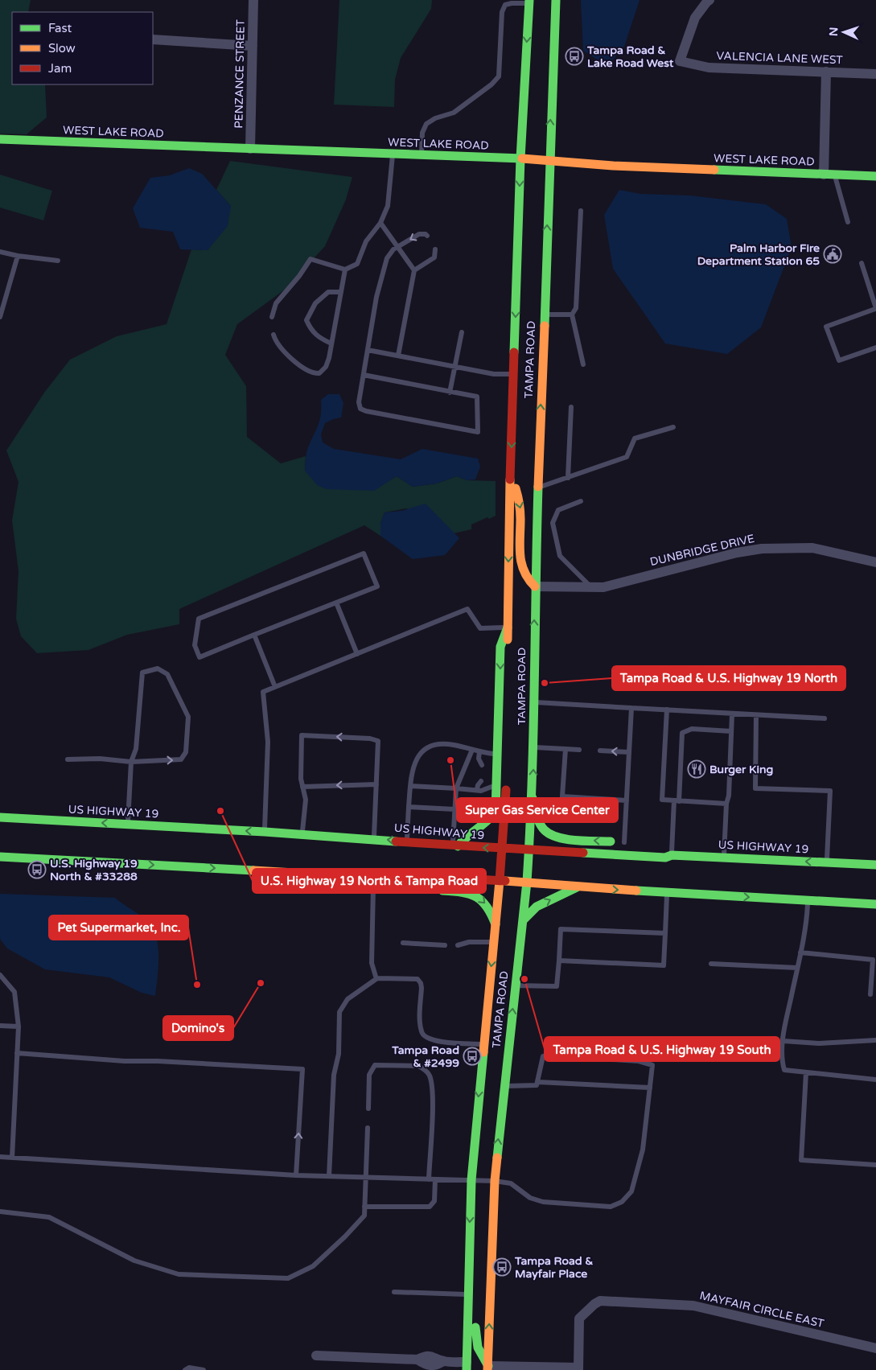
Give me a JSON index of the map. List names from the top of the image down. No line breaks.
{"streets":{"main road":["WEST LAKE ROAD","TAMPA ROAD","US HIGHWAY 19"],"street":["VALENCIA LANE WEST","PENZANCE STREET","DUNBRIDGE DRIVE","MAYFAIR CIRCLE EAST"]},"crossings":[["PENZANCE STREET","WEST LAKE ROAD"],["WEST LAKE ROAD","TAMPA ROAD"],["TAMPA ROAD","DUNBRIDGE DRIVE"],["TAMPA ROAD","US HIGHWAY 19"]],"places":{"bus stop":["Tampa Road & Lake Road West","U.S. Highway 19 North & #33288","Tampa Road & #2499","Tampa Road & Mayfair Place"],"public building":["Palm Harbor Fire Department Station 65"],"other":["Tampa Road & U.S. Highway 19 North","Super Gas Service Center","U.S. Highway 19 North & Tampa Road","Tampa Road & U.S. Highway 19 South","Domino's","Pet Supermarket, Inc."],"restaurant":["Burger King"]},"legend":["Fast","Slow","Jam"],"north":"left"}
